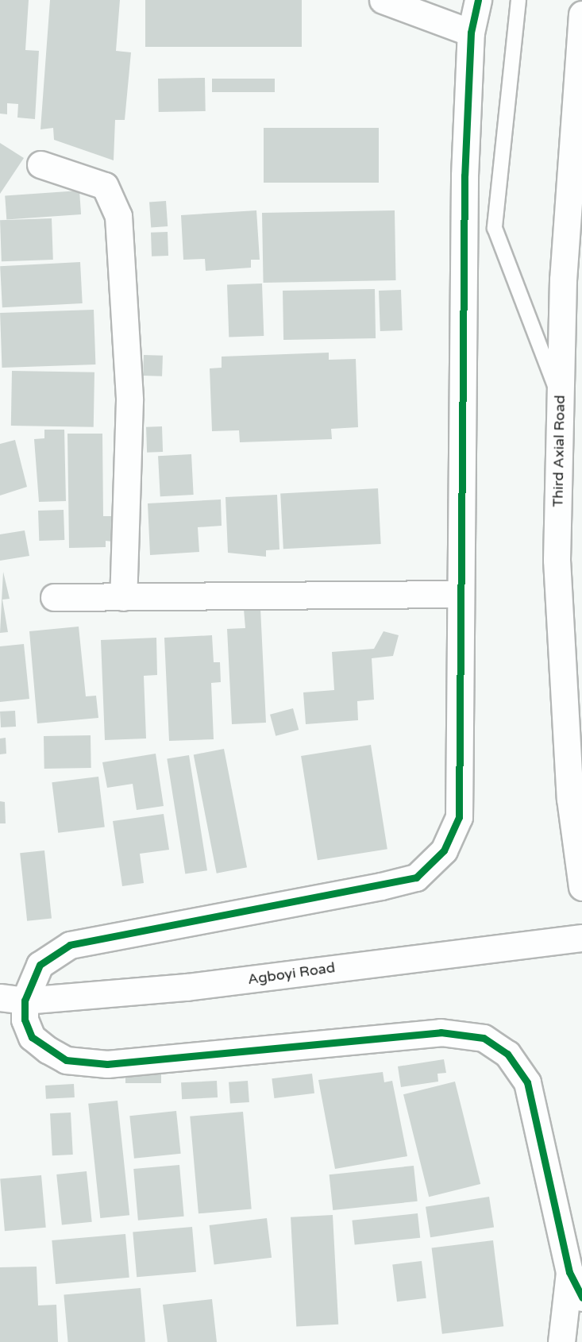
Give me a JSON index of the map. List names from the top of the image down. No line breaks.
{"streets":{"main road":["Third Axial Road","Agboyi Road"]}}
